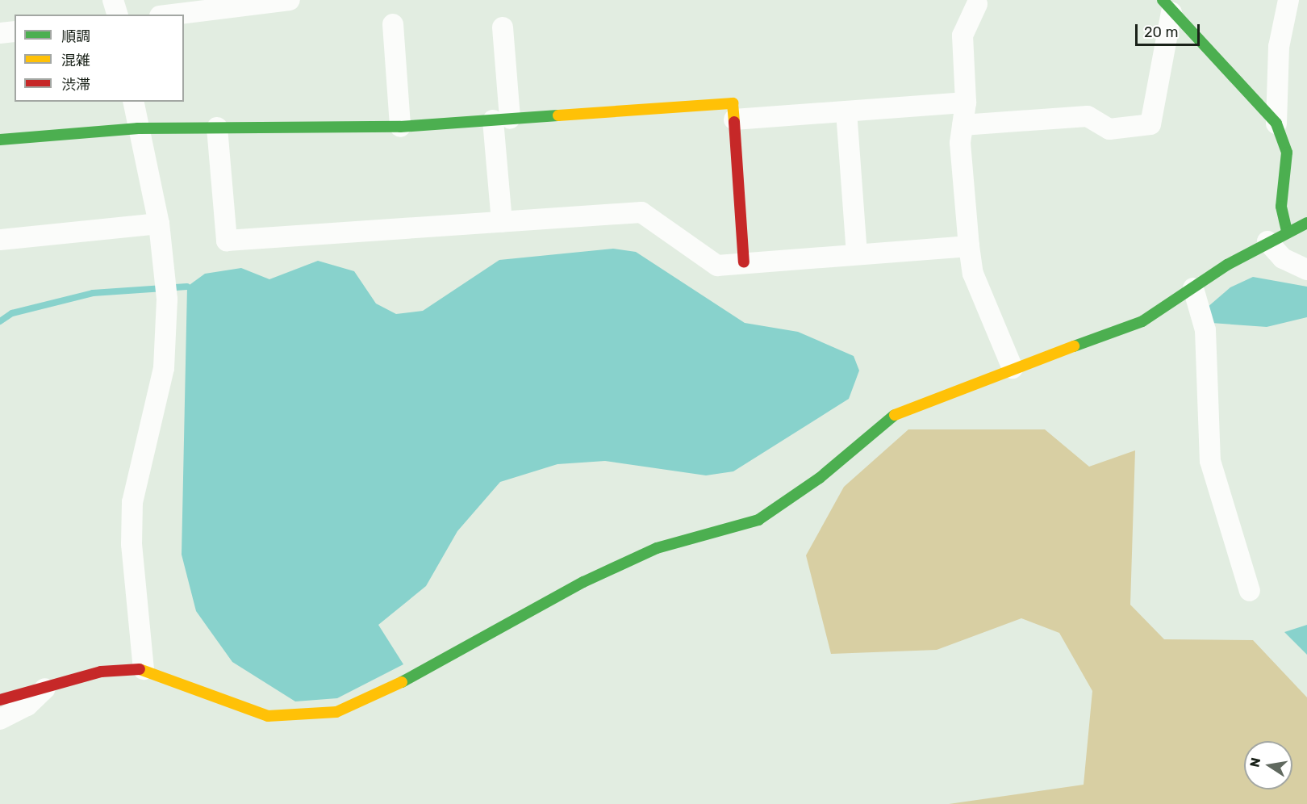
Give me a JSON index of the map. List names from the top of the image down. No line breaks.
{"legend":["順調","混雑","渋滞"],"scale_bar":"20 m","north":"left"}
